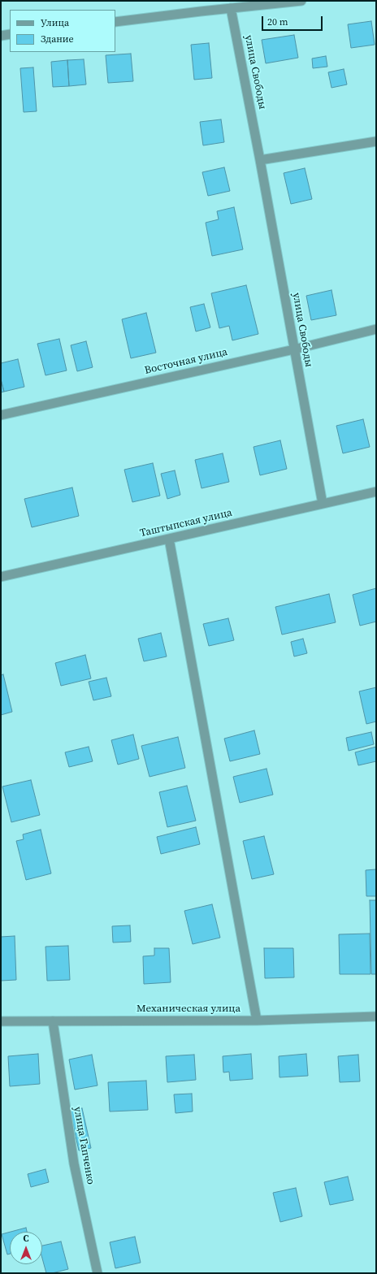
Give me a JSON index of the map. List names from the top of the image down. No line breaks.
{"streets":{"street":["улица Свободы","Восточная улица","Таштыпская улица","Механическая улица","улица Гапченко"]},"crossings":[["улица Свободы","Восточная улица"],["улица Свободы","Таштыпская улица"],["Механическая улица","улица Гапченко"]],"legend":["Улица","Здание"],"scale_bar":"20 m","north":"top"}
